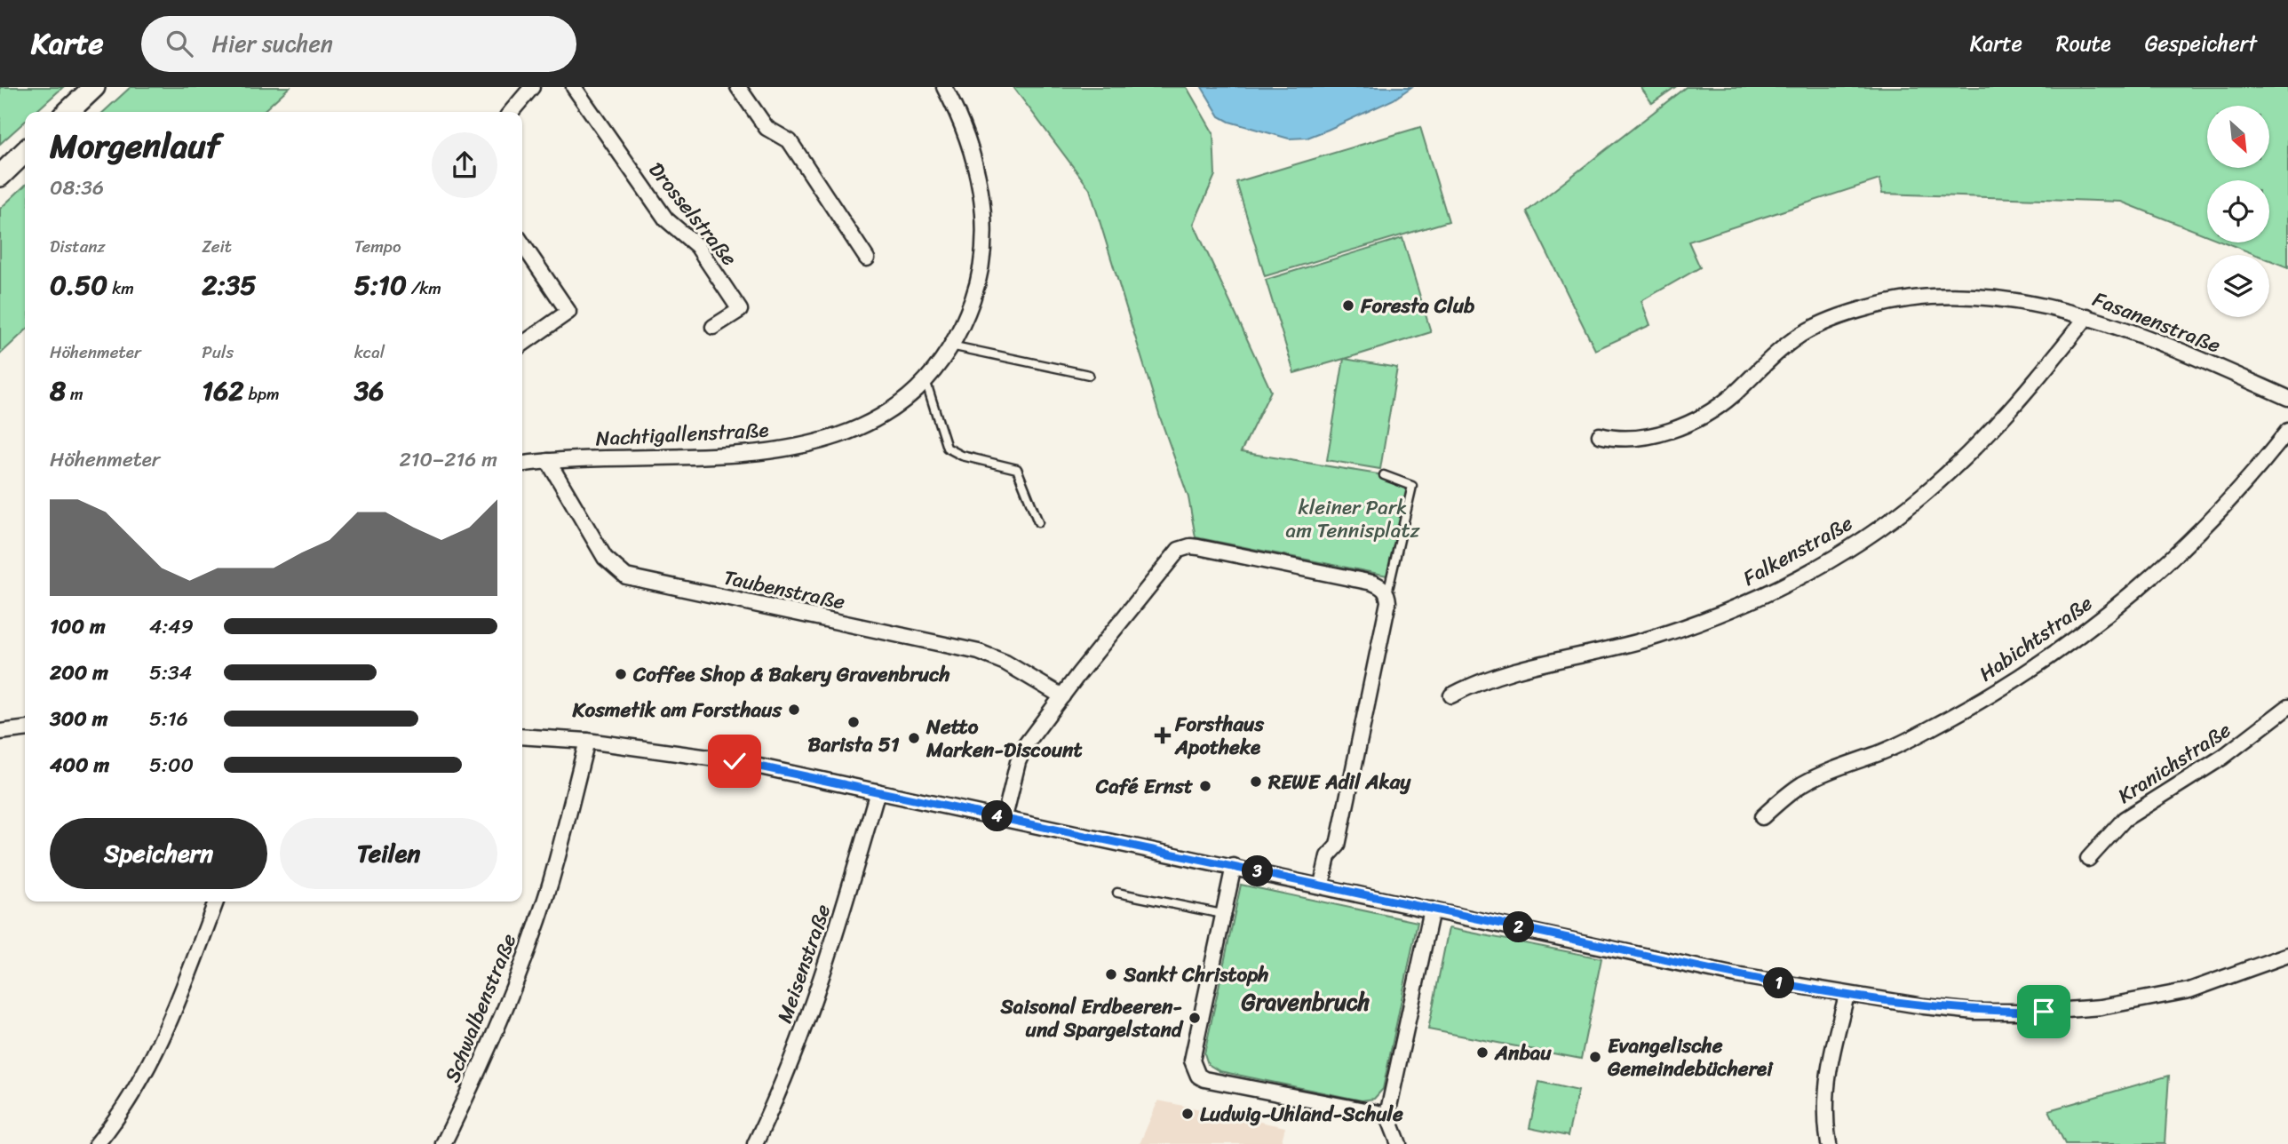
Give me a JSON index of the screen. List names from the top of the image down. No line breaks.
{"streets":{"street":["Drosselstraße","Fasanenstraße","Nachtigallenstraße","Falkenstraße","Taubenstraße","Habichtstraße","Kranichstraße","Meisenstraße","Schwalbenstraße"]},"crossings":[["Fasanenstraße","Falkenstraße"],["Nachtigallenstraße","Taubenstraße"]],"districts":["Gravenbruch"],"parks":["kleiner Park am Tennisplatz"],"places":{"other":["Foresta Club","Coffee Shop & Bakery Gravenbruch","Kosmetik am Forsthaus","Barista 51","Netto Marken-Discount","REWE Adil Akay","Café Ernst","Sankt Christoph","Saisonal Erdbeeren- und Spargelstand","Anbau","Evangelische Gemeindebücherei","Ludwig-Uhland-Schule"],"health":["Forsthaus Apotheke"]},"north":"bottom right","page":{"header":"Karte","search":"Hier suchen","nav":["Karte","Route","Gespeichert"],"heading":["Morgenlauf","08:36"],"stats":[["Distanz","0.50 km"],["Zeit","2:35"],["Tempo","5:10 /km"],["Höhenmeter","8 m"],["Puls","162 bpm"],["kcal","36"]],"chart":["Höhenmeter","210–216 m"],"list":[{"name":"100 m","note":"4:49"},{"name":"200 m","note":"5:34"},{"name":"300 m","note":"5:16"},{"name":"400 m","note":"5:00"}],"pins":["4","3","2","1"],"buttons":["Speichern","Teilen"]}}
